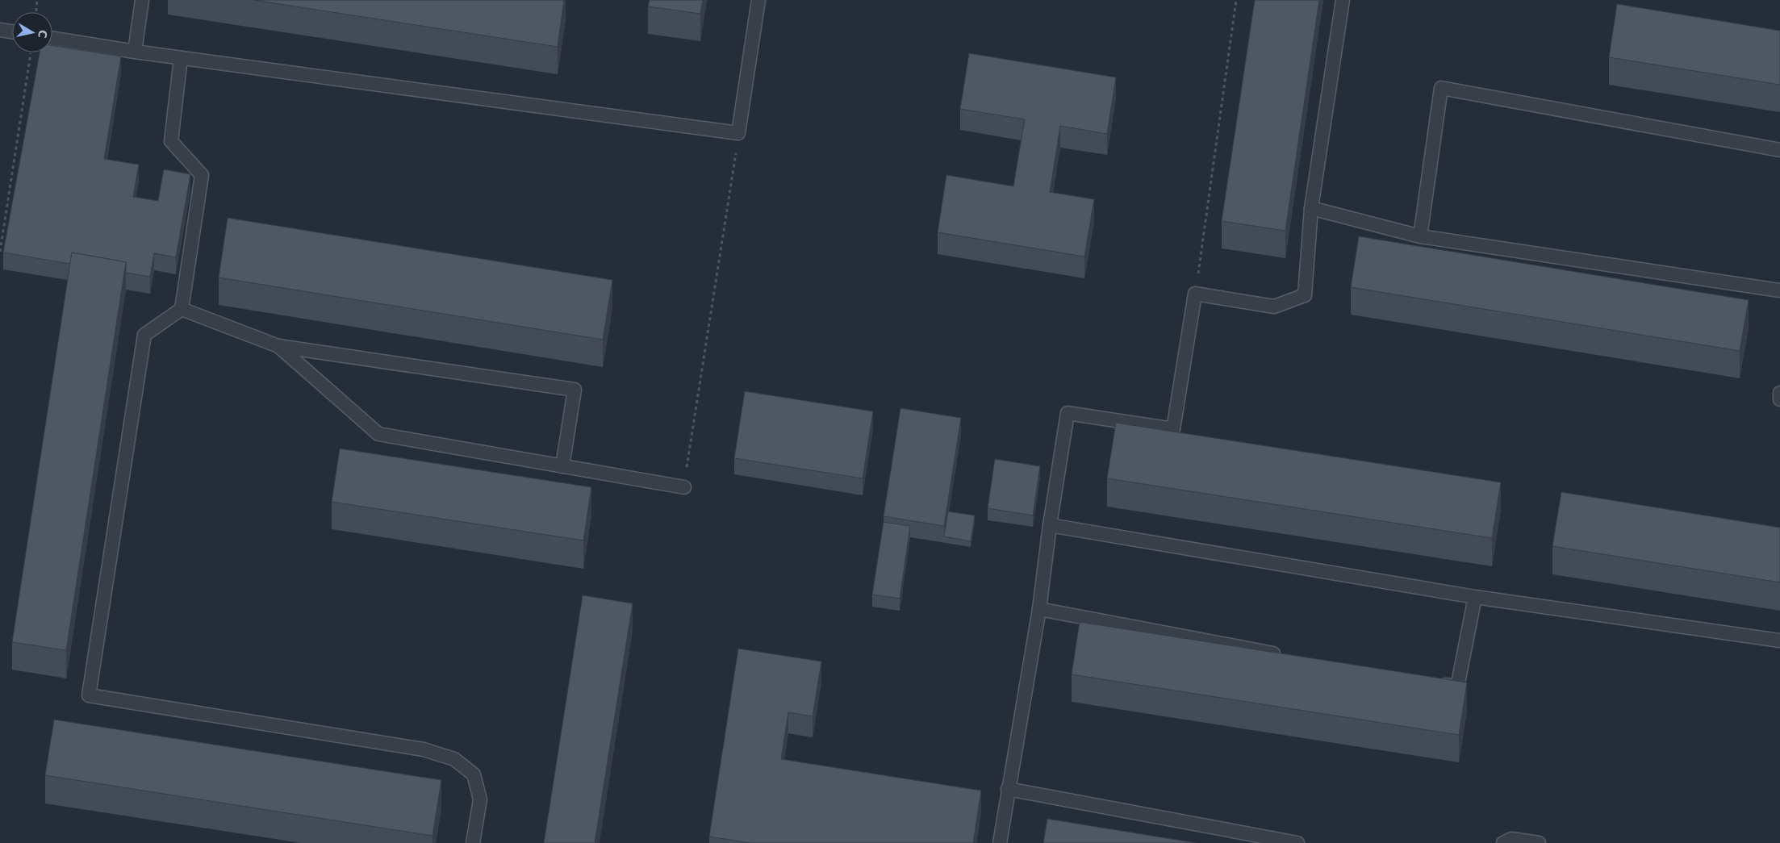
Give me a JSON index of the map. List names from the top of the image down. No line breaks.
{"north":"right"}
